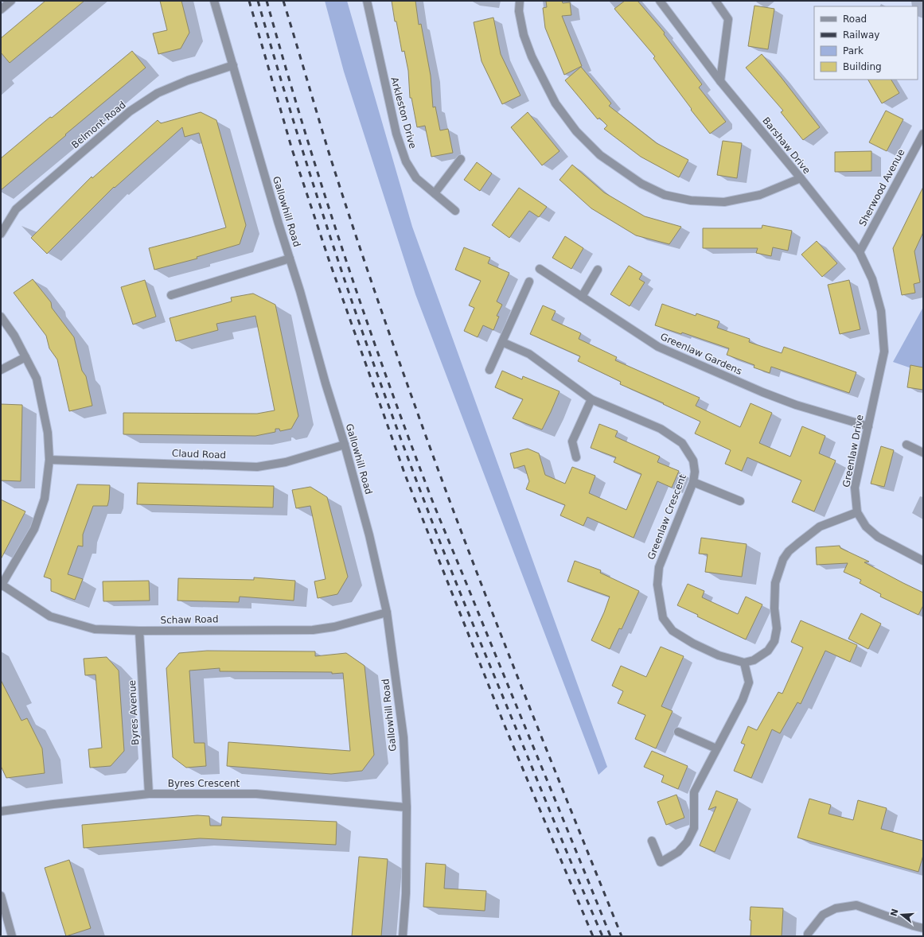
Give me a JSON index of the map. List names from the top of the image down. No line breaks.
{"streets":{"street":["Arkleston Drive","Belmont Road","Barshaw Drive","Sherwood Avenue","Gallowhill Road","Greenlaw Gardens","Greenlaw Drive","Claud Road","Greenlaw Crescent","Schaw Road","Byres Avenue","Byres Crescent"]},"crossings":[["Belmont Road","Gallowhill Road"],["Barshaw Drive","Sherwood Avenue"],["Barshaw Drive","Greenlaw Drive"],["Gallowhill Road","Claud Road"],["Gallowhill Road","Schaw Road"],["Gallowhill Road","Byres Crescent"],["Greenlaw Gardens","Greenlaw Drive"],["Schaw Road","Byres Avenue"],["Byres Avenue","Byres Crescent"]],"legend":["Road","Railway","Park","Building"],"north":"left"}
